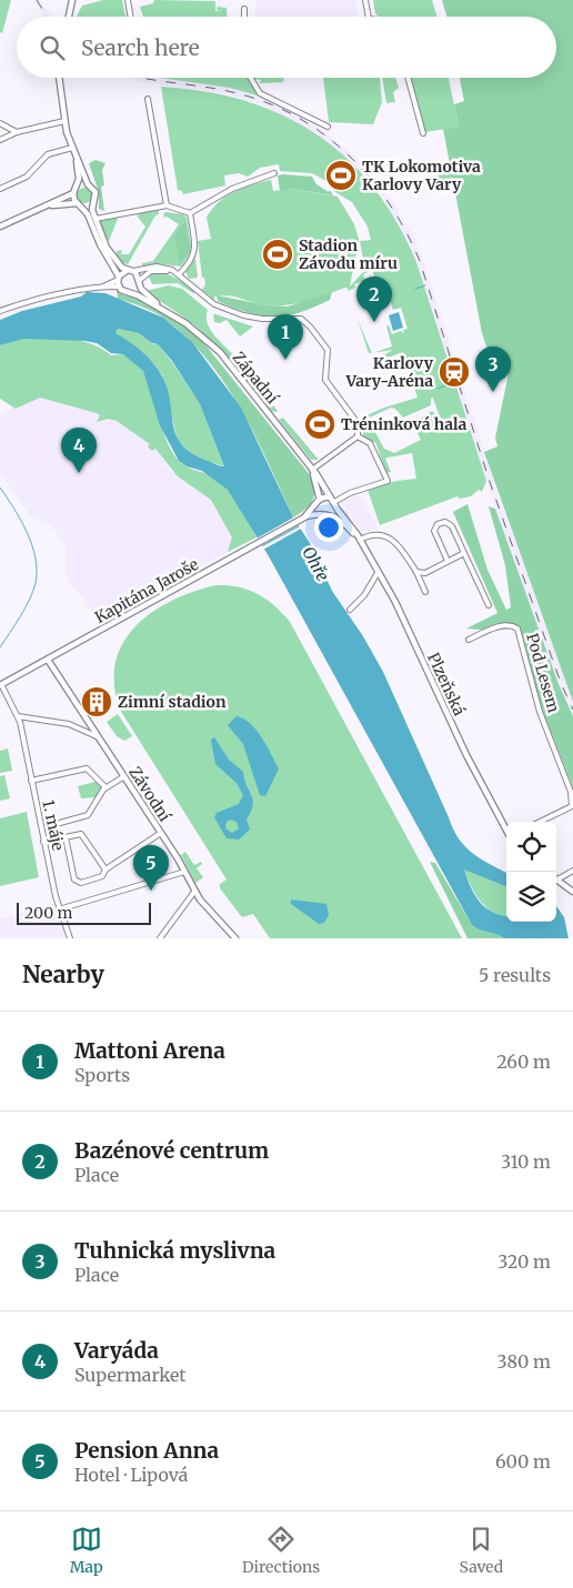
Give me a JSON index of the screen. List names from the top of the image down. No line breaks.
{"streets":{"street":["Západní","Kapitána Jaroše","Pod Lesem","Plzeňská","Závodní","1. máje"]},"crossings":[["Západní","Kapitána Jaroše"],["Západní","Plzeňská"],["Kapitána Jaroše","Plzeňská"],["Kapitána Jaroše","Závodní"],["Kapitána Jaroše","1. máje"]],"water":["Ohře"],"places":{"sports":["TK Lokomotiva Karlovy Vary","Stadion Závodu míru","Tréninková hala"],"station":["Karlovy Vary-Aréna"],"building":["Zimní stadion"]},"scale_bar":"200 m","page":{"search":"Search here","pins":["2","1","3","4","5"],"scale":"200 m","heading":["Nearby","5 results"],"list":[{"mark":"1","name":"Mattoni Arena","note":"Sports","value":"260 m"},{"mark":"2","name":"Bazénové centrum","note":"Place","value":"310 m"},{"mark":"3","name":"Tuhnická myslivna","note":"Place","value":"320 m"},{"mark":"4","name":"Varyáda","note":"Supermarket","value":"380 m"},{"mark":"5","name":"Pension Anna","note":"Hotel · Lipová","value":"600 m"}],"nav":["Map","Directions","Saved"]}}
